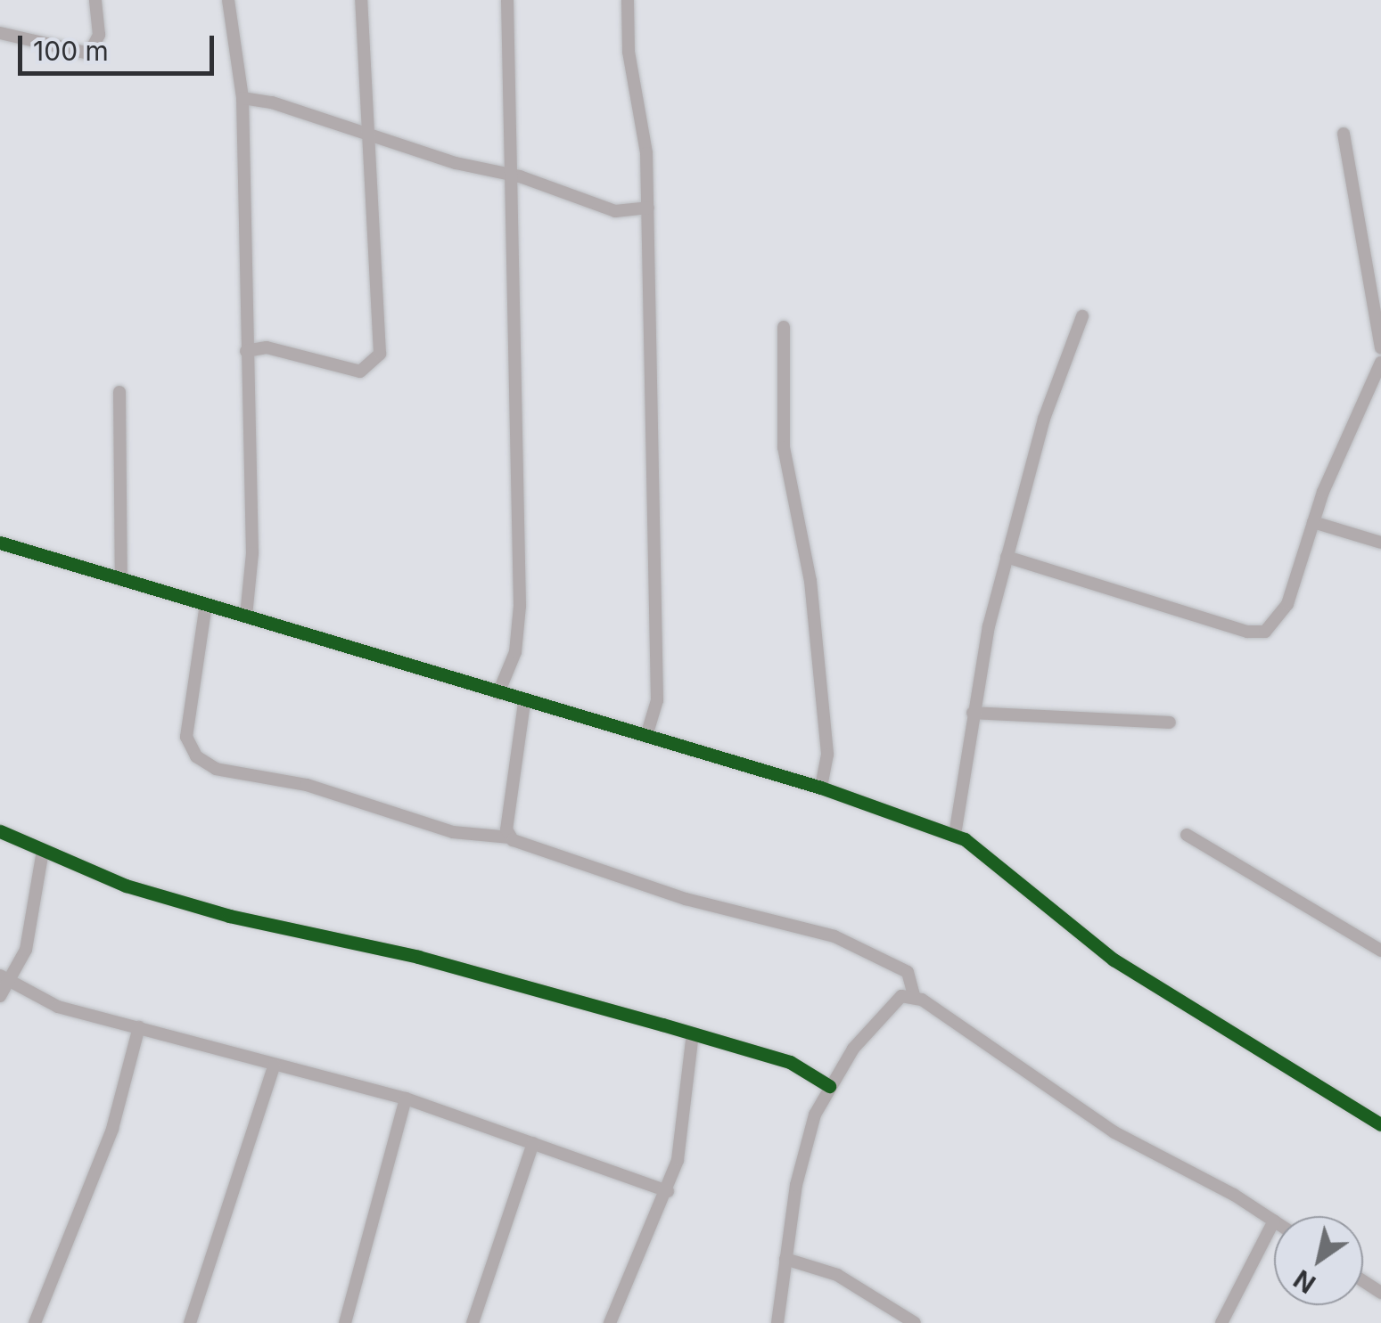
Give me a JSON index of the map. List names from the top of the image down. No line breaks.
{"scale_bar":"100 m","north":"bottom left"}
